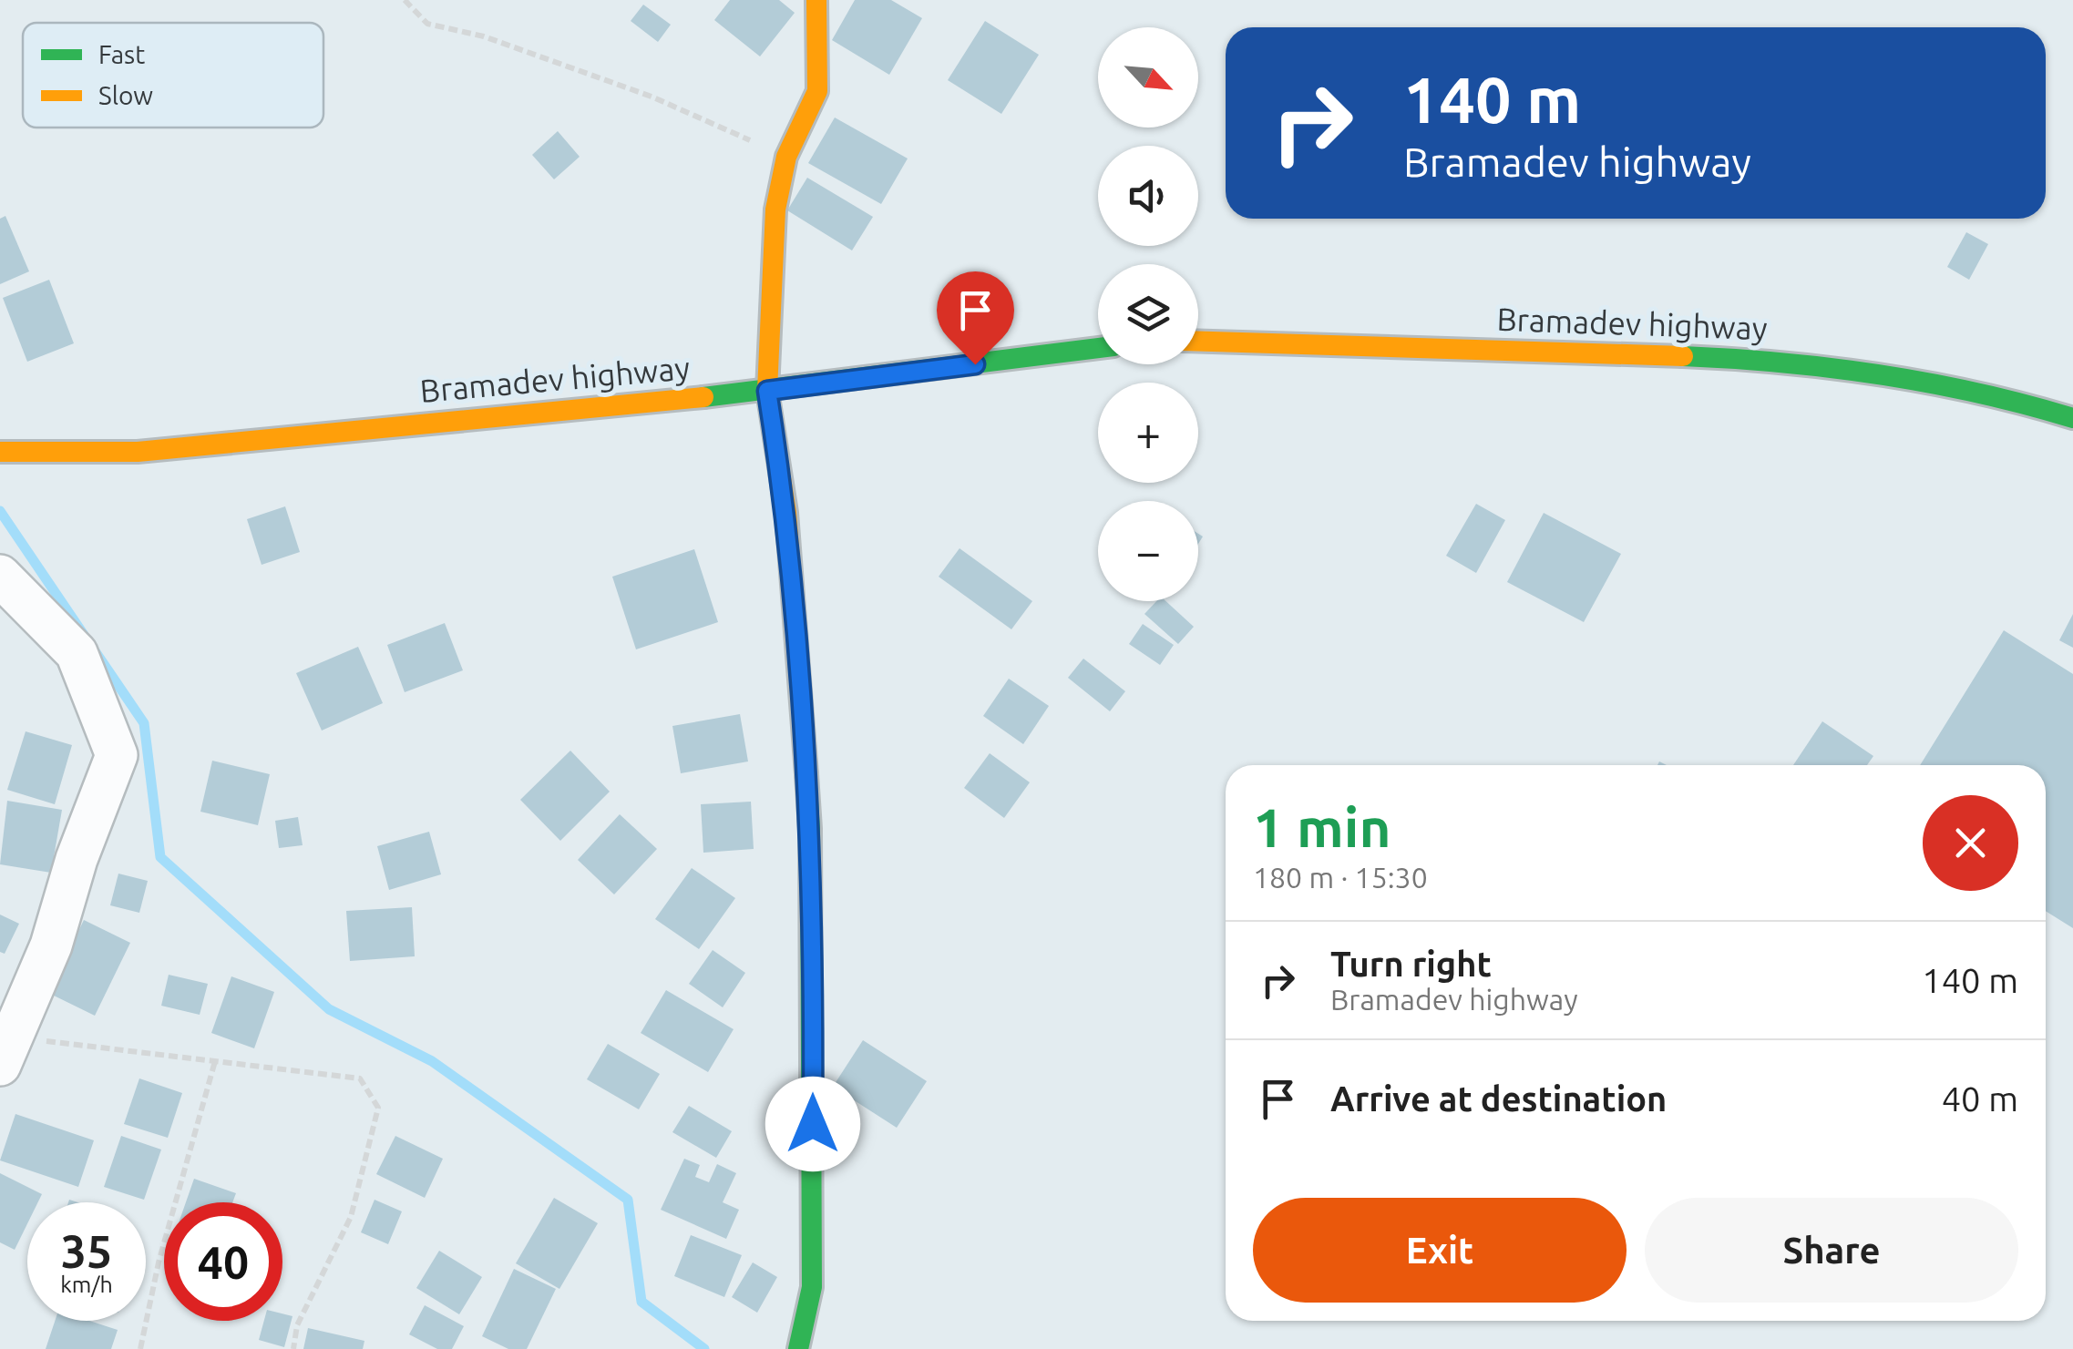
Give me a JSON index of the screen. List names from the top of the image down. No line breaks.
{"streets":{"street":["Bramadev highway"]},"legend":["Fast","Slow"],"north":"bottom right","page":{"map_buttons":["+","−"],"turn":["140 m","Bramadev highway"],"heading":["1 min","180 m · 15:30"],"list":[{"name":"Turn right","note":"Bramadev highway","value":"140 m"},{"name":"Arrive at destination","value":"40 m"}],"buttons":["Exit","Share"],"speed":"35 km/h","limit":"40"}}
